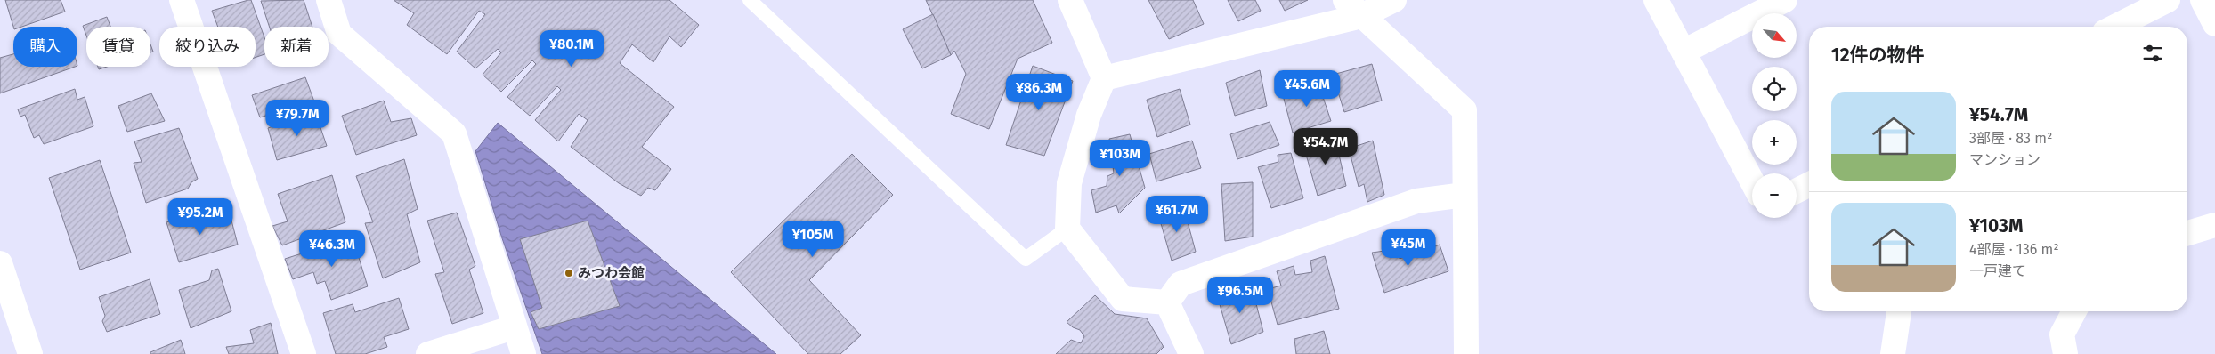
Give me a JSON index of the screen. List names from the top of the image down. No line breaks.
{"places":["みつわ会館"],"north":"bottom right","page":{"map_buttons":["+","−"],"chip":["購入","賃貸","絞り込み","新着"],"heading":"12件の物件","price":["¥80.1M","¥45.6M","¥86.3M","¥79.7M","¥54.7M","¥103M","¥61.7M","¥95.2M","¥105M","¥45M","¥46.3M","¥96.5M"],"list":[{"name":"¥54.7M","note":"3部屋 · 83 m² · マンション"},{"name":"¥103M","note":"4部屋 · 136 m² · 一戸建て"}]}}
